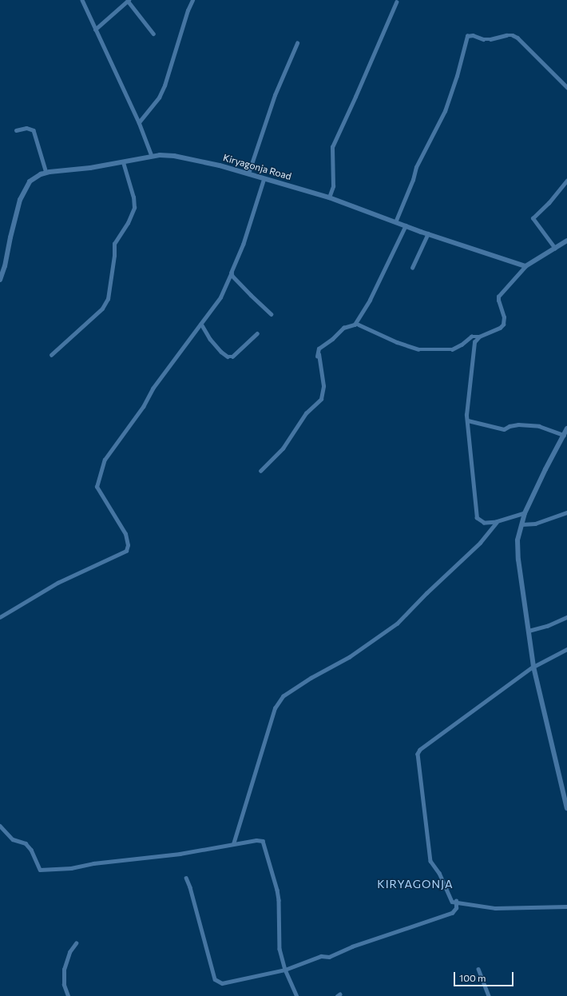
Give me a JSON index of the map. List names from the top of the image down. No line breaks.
{"streets":{"street":["Kiryagonja Road"]},"districts":["KIRYAGONJA"],"scale_bar":"100 m"}
